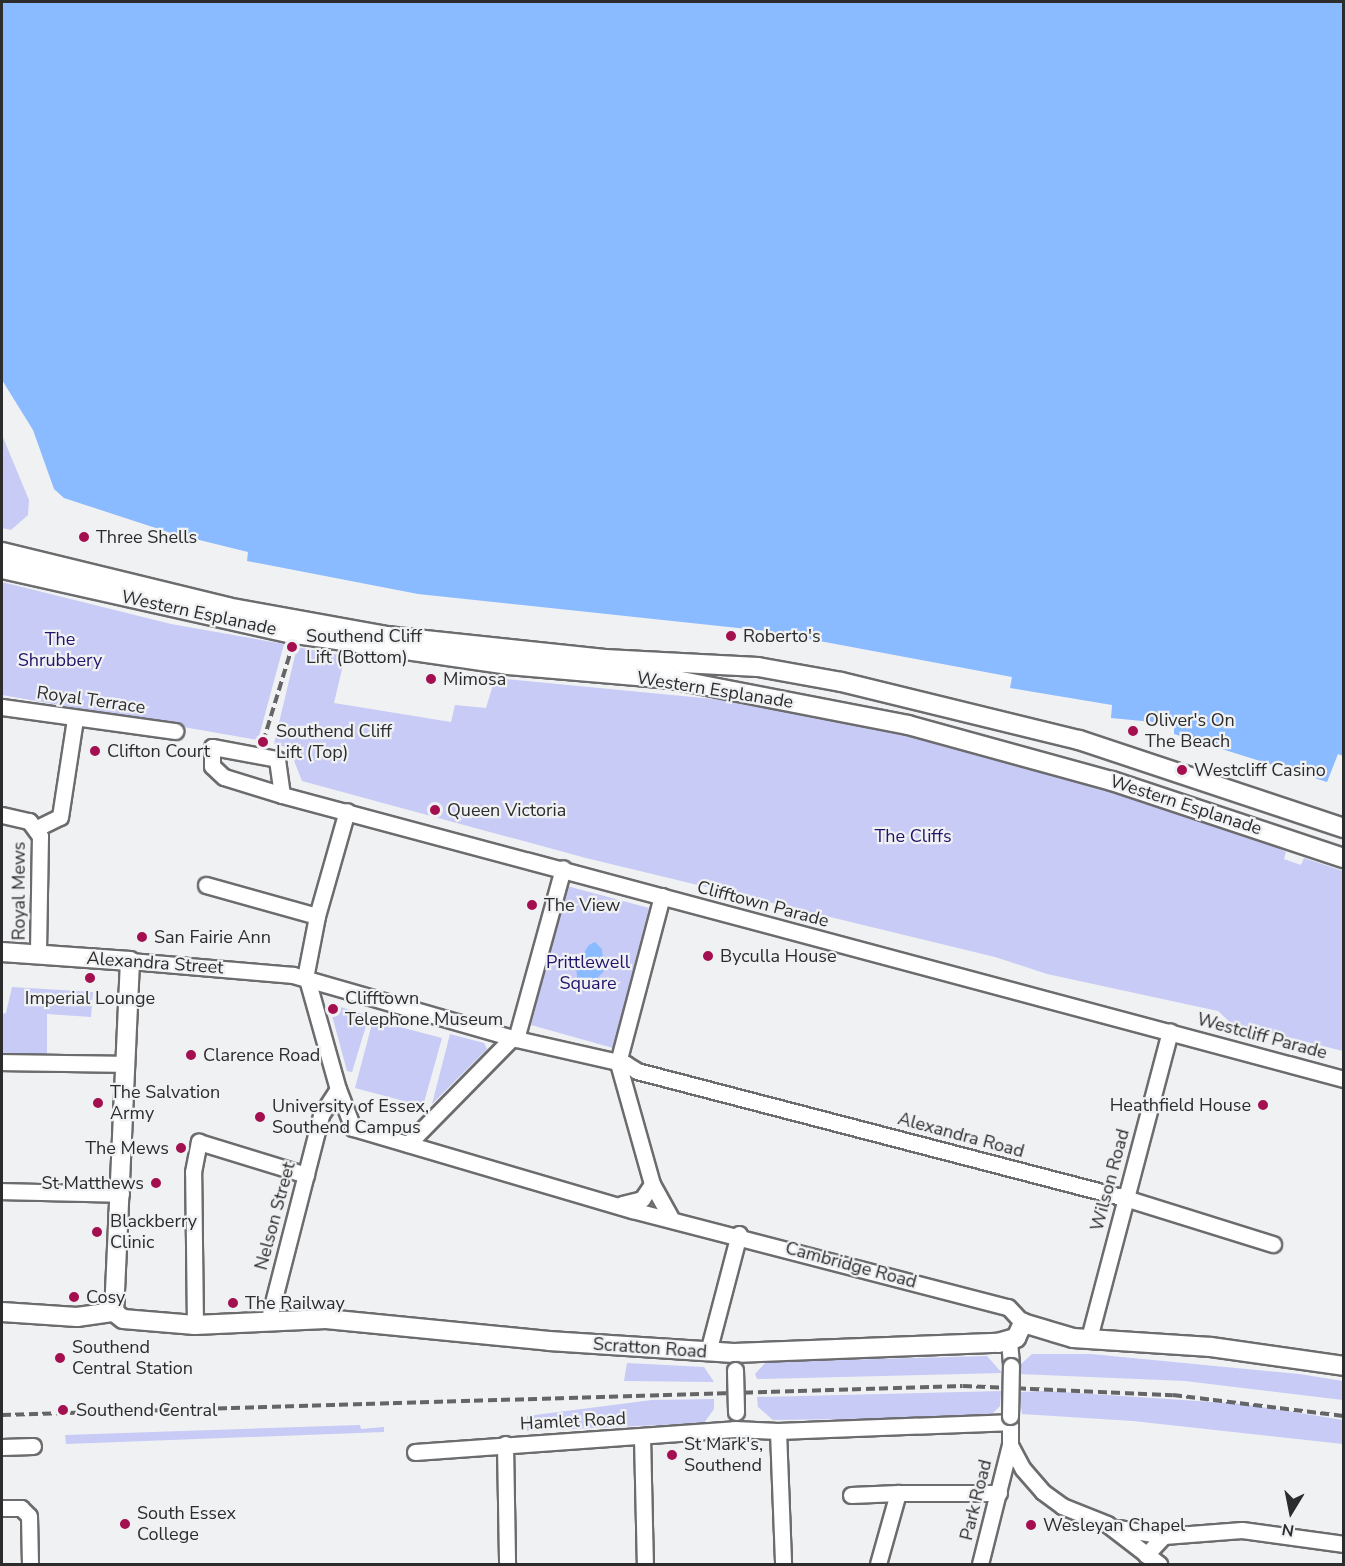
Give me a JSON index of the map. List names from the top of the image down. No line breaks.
{"streets":{"street":["Western Esplanade","Royal Terrace","Royal Mews","Clifftown Parade","Alexandra Street","Westcliff Parade","Alexandra Road","Wilson Road","Nelson Street","Cambridge Road","Scratton Road","Hamlet Road","Park Road"]},"crossings":[["Royal Terrace","Royal Mews"],["Royal Mews","Alexandra Street"],["Clifftown Parade","Westcliff Parade"],["Clifftown Parade","Wilson Road"],["Alexandra Street","Alexandra Road"],["Westcliff Parade","Wilson Road"],["Alexandra Road","Wilson Road"],["Wilson Road","Cambridge Road"],["Nelson Street","Cambridge Road"],["Nelson Street","Scratton Road"]],"parks":["The Shrubbery","The Cliffs","Prittlewell Square"],"places":["Three Shells","Roberto's","Southend Cliff Lift (Bottom)","Mimosa","Oliver's On The Beach","Southend Cliff Lift (Top)","Clifton Court","Westcliff Casino","Queen Victoria","The View","San Fairie Ann","Byculla House","Imperial Lounge","Clifftown Telephone Museum","Clarence Road","The Salvation Army","Heathfield House","University of Essex, Southend Campus","The Mews","St Matthews","Blackberry Clinic","Cosy","The Railway","Southend Central Station","Southend Central","St Mark's, Southend","South Essex College","Wesleyan Chapel"],"north":"bottom"}
